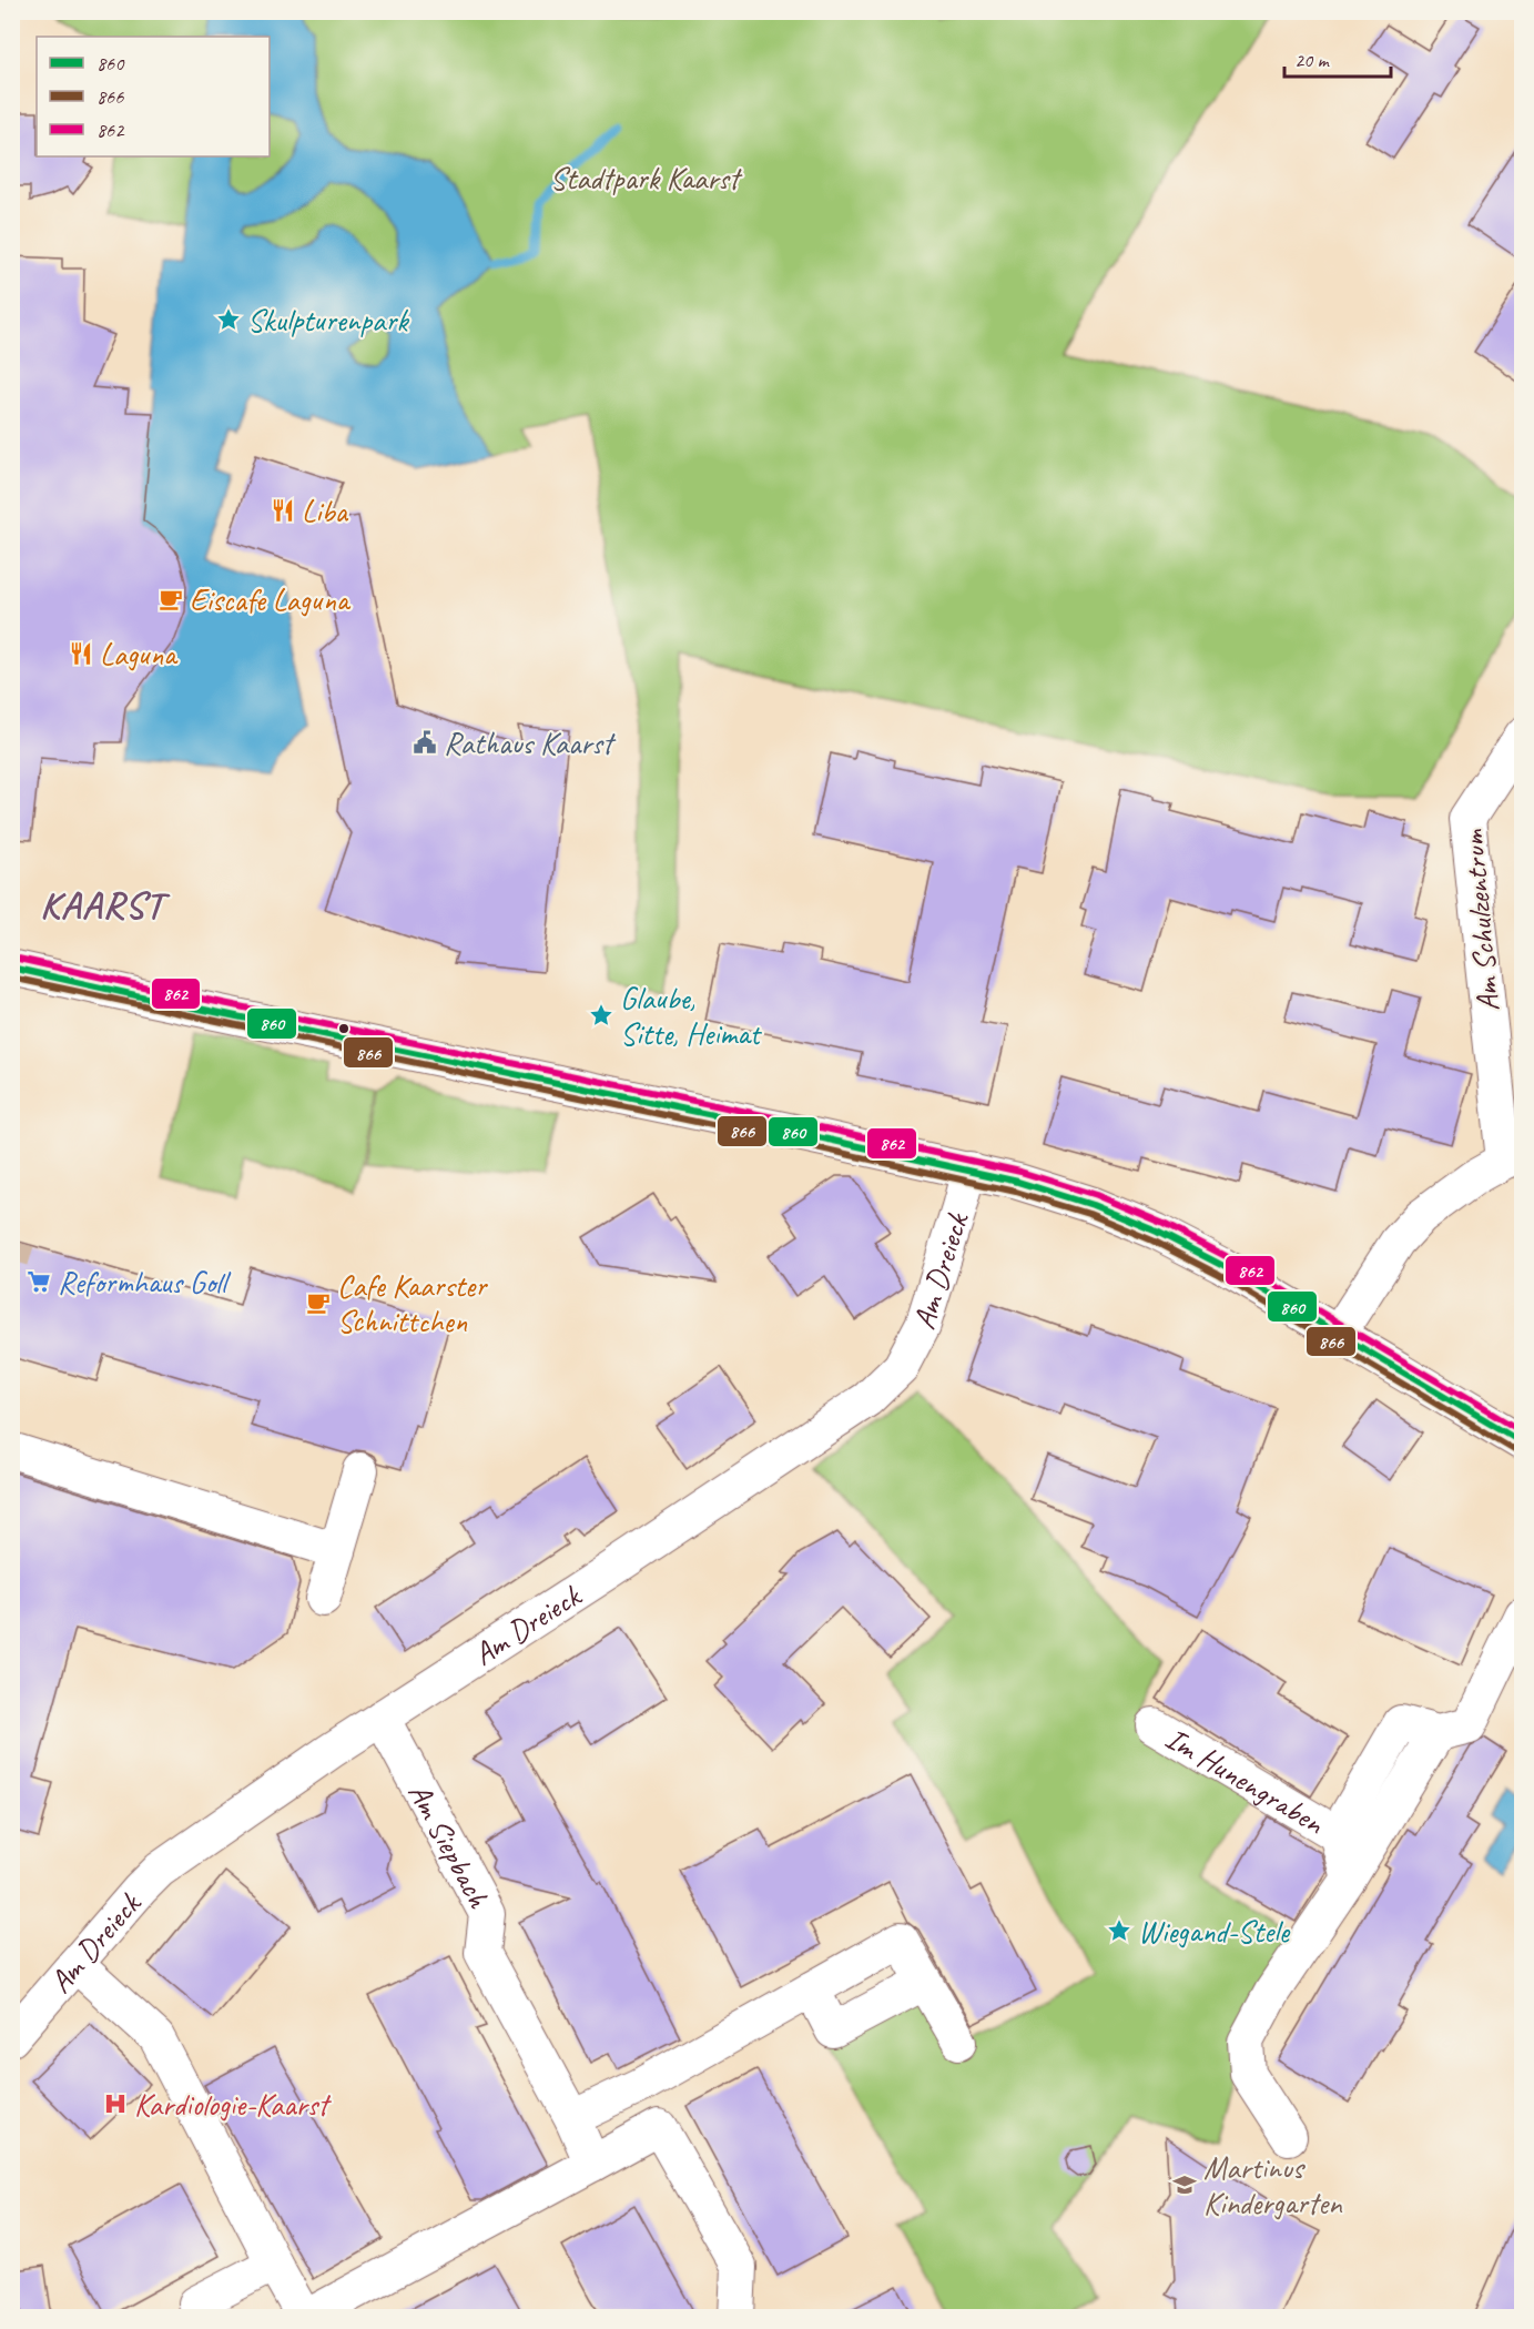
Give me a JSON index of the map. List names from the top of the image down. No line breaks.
{"streets":{"street":["Am Schulzentrum","Am Dreieck","Im Hunengraben","Am Siepbach"]},"crossings":[["Am Dreieck","Am Siepbach"]],"districts":["KAARST"],"parks":["Stadtpark Kaarst"],"places":{"place":["Skulpturenpark","Glaube, Sitte, Heimat","Wiegand-Stele"],"restaurant":["Liba","Laguna"],"cafe":["Eiscafe Laguna","Cafe Kaarster Schnittchen"],"public building":["Rathaus Kaarst"],"supermarket":["Reformhaus Goll"],"hospital":["Kardiologie-Kaarst"],"school or university":["Martinus Kindergarten"]},"lines":["transit line 862","transit line 860","transit line 866"],"legend":["860","866","862"],"scale_bar":"20 m"}
